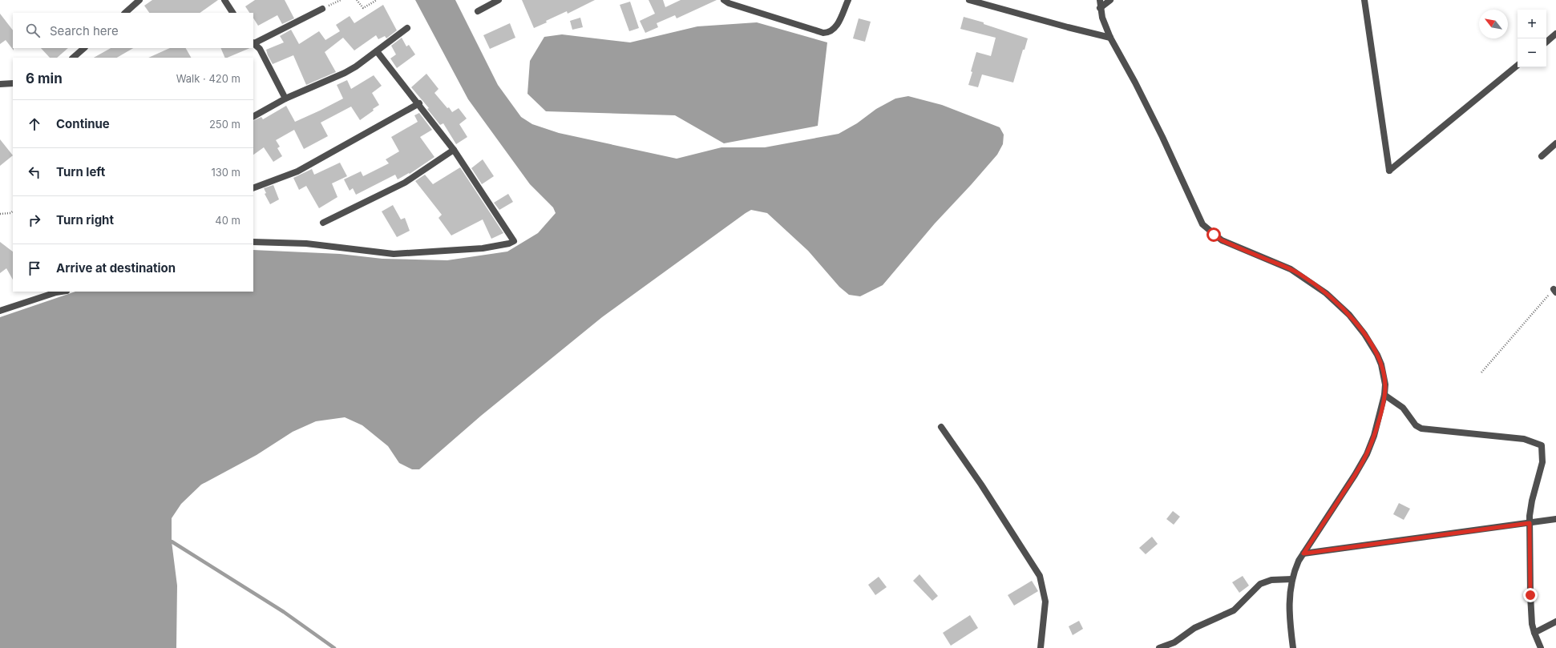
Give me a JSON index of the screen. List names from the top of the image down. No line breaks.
{"north":"top left","page":{"map_buttons":["+","−"],"search":"Search here","heading":["6 min","Walk · 420 m"],"list":[["Continue","250 m"],["Turn left","130 m"],["Turn right","40 m"],"Arrive at destination"]}}
